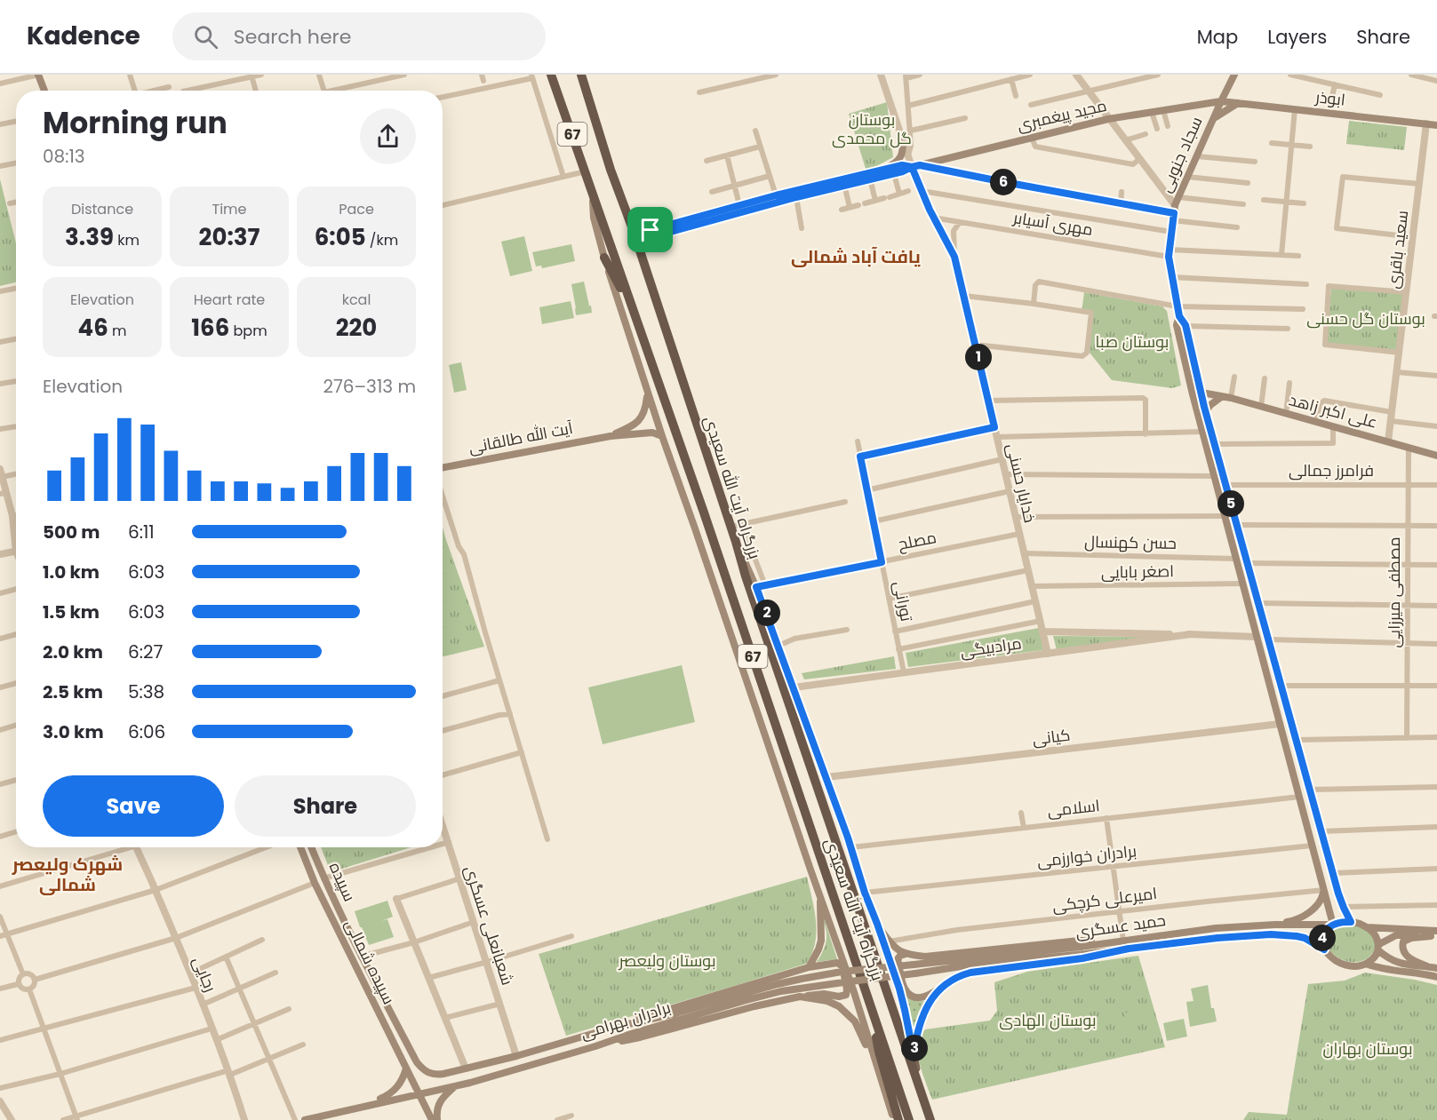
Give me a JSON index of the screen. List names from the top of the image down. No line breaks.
{"streets":{"highway":["67","بزرگراه آیت الله سعیدی"],"main road":["ابوذر","مجید پیغمبری","سجاد جنوبی","علی اکبر زاهد","آیت الله طالقانی","سپیده","حمید عسگری","سپیده شمالی","برادران بهرامی"],"street":["مهری آسیابر","سعید باقری","فرامرز جمالی","خدایار حسنی","مصلح","حسن کهنسال","اصغر بابایی","مصطفی میرزایی","تورانی","مرادبیگی","کیانی","اسلامی","برادران خوارزمی","امیرعلی کرچکی","شعبانعلی عسگری","رجایی"]},"crossings":[["ابوذر","مجید پیغمبری"],["ابوذر","سجاد جنوبی"],["ابوذر","سعید باقری"],["مجید پیغمبری","سجاد جنوبی"],["مجید پیغمبری","خدایار حسنی"],["سجاد جنوبی","مهری آسیابر"],["مهری آسیابر","خدایار حسنی"],["سعید باقری","علی اکبر زاهد"],["علی اکبر زاهد","مصطفی میرزایی"],["آیت الله طالقانی","بزرگراه آیت الله سعیدی"],["فرامرز جمالی","مصطفی میرزایی"],["خدایار حسنی","مصلح"],["خدایار حسنی","حسن کهنسال"],["خدایار حسنی","اصغر بابایی"],["خدایار حسنی","مرادبیگی"],["مصلح","تورانی"],["تورانی","مرادبیگی"],["سپیده","برادران بهرامی"],["شعبانعلی عسگری","برادران بهرامی"],["حمید عسگری","برادران بهرامی"],["سپیده شمالی","برادران بهرامی"]],"districts":["یافت آباد شمالی","شهرک ولیعصر شمالی"],"parks":["بوستان گل محمدی","بوستان گل حسنی","بوستان صبا","بوستان ولیعصر","بوستان الهادی","بوستان بهاران"],"page":{"header":"Kadence","search":"Search here","nav":["Map","Layers","Share"],"heading":["Morning run","08:13"],"pins":["6","1","5","2","4","3"],"stats":[["Distance","3.39 km"],["Time","20:37"],["Pace","6:05 /km"],["Elevation","46 m"],["Heart rate","166 bpm"],["kcal","220"]],"chart":["Elevation","276–313 m"],"list":[{"name":"500 m","note":"6:11"},{"name":"1.0 km","note":"6:03"},{"name":"1.5 km","note":"6:03"},{"name":"2.0 km","note":"6:27"},{"name":"2.5 km","note":"5:38"},{"name":"3.0 km","note":"6:06"}],"buttons":["Save","Share"]}}
